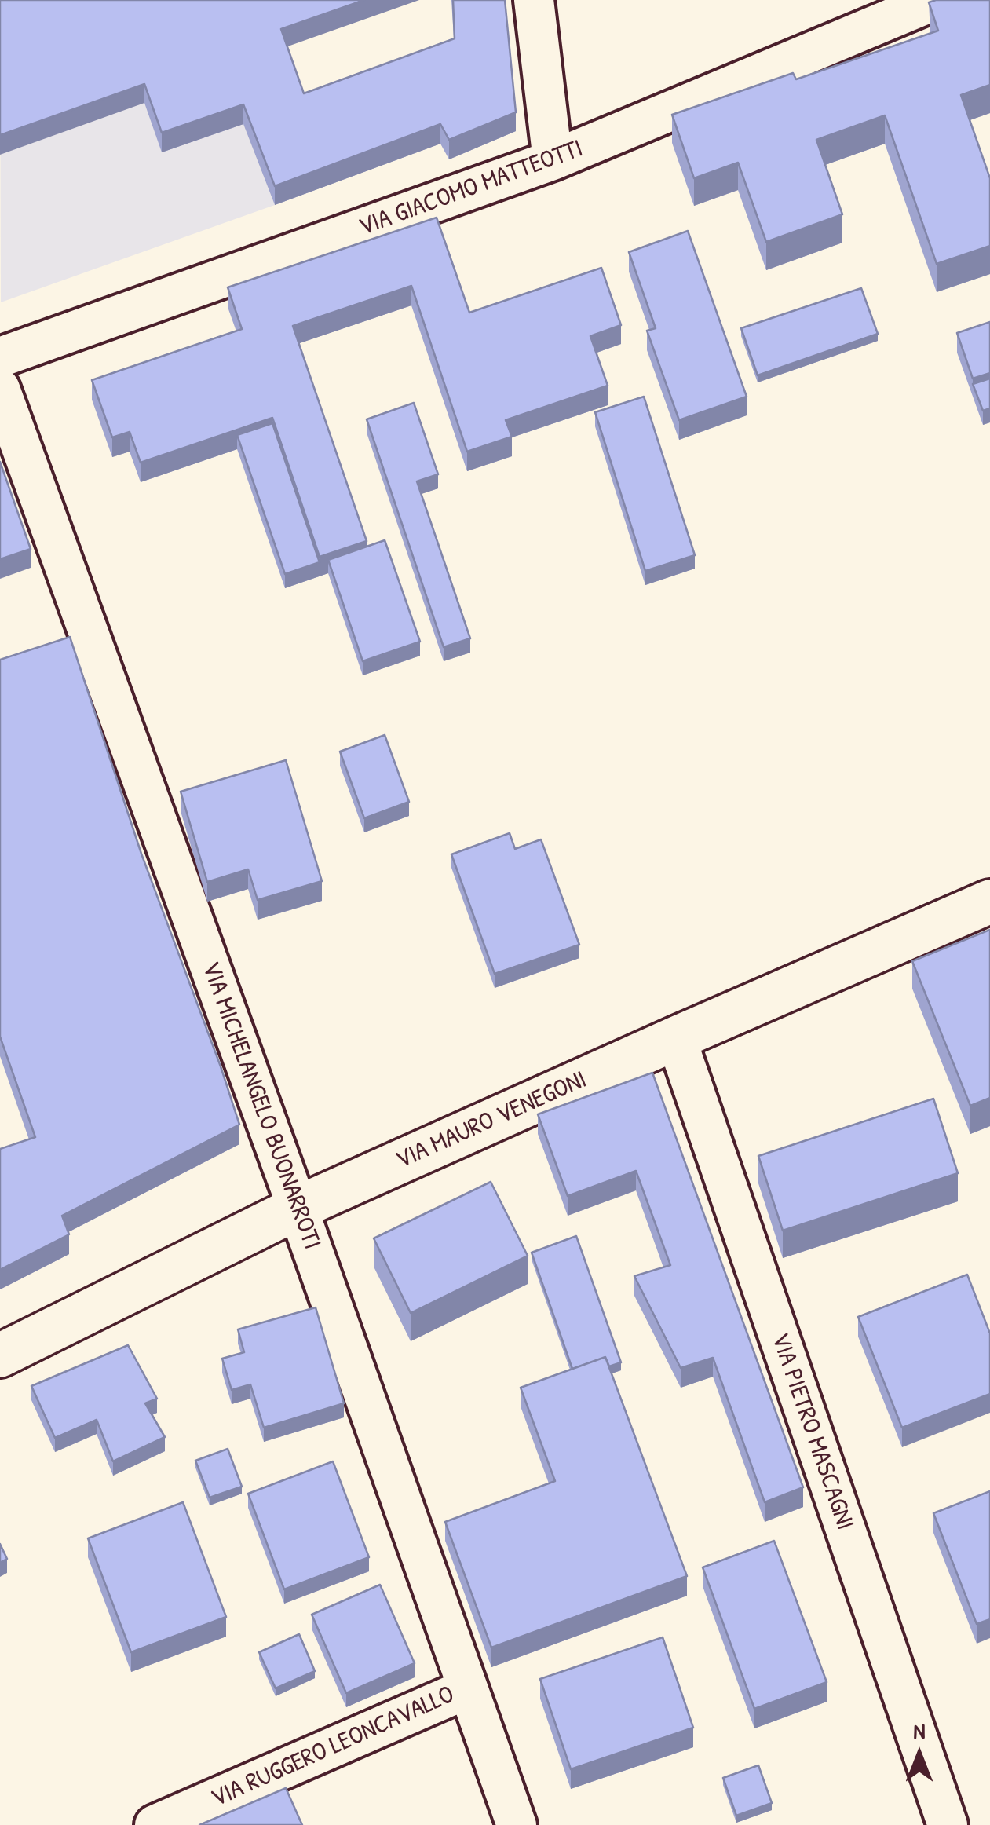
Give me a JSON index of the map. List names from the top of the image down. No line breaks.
{"streets":{"main road":["VIA MAURO VENEGONI"],"street":["VIA GIACOMO MATTEOTTI","VIA MICHELANGELO BUONARROTI","VIA PIETRO MASCAGNI","VIA RUGGERO LEONCAVALLO"]},"crossings":[["VIA MICHELANGELO BUONARROTI","VIA MAURO VENEGONI"],["VIA MICHELANGELO BUONARROTI","VIA RUGGERO LEONCAVALLO"],["VIA MAURO VENEGONI","VIA PIETRO MASCAGNI"]],"north":"top"}
